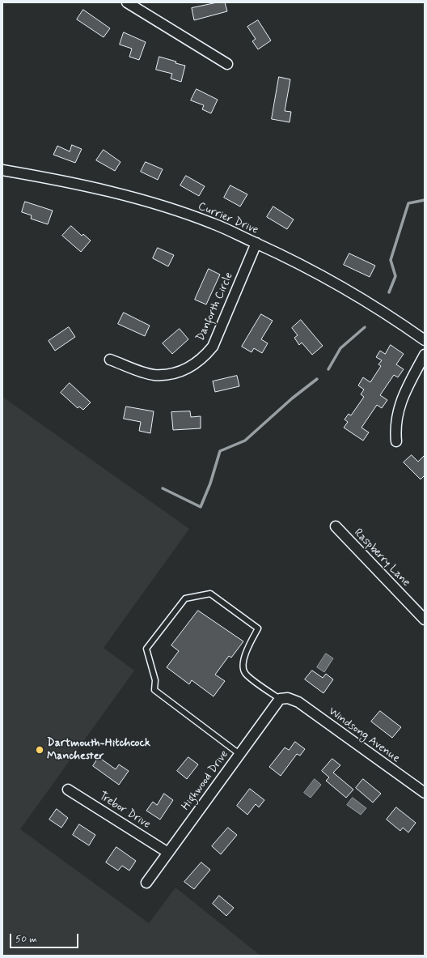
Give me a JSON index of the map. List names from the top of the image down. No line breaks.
{"streets":{"street":["Currier Drive","Danforth Circle","Raspberry Lane","Windsong Avenue","Highwood Drive","Trebor Drive"]},"crossings":[["Currier Drive","Danforth Circle"],["Windsong Avenue","Highwood Drive"],["Highwood Drive","Trebor Drive"]],"places":["Dartmouth-Hitchcock Manchester"],"scale_bar":"50 m"}
